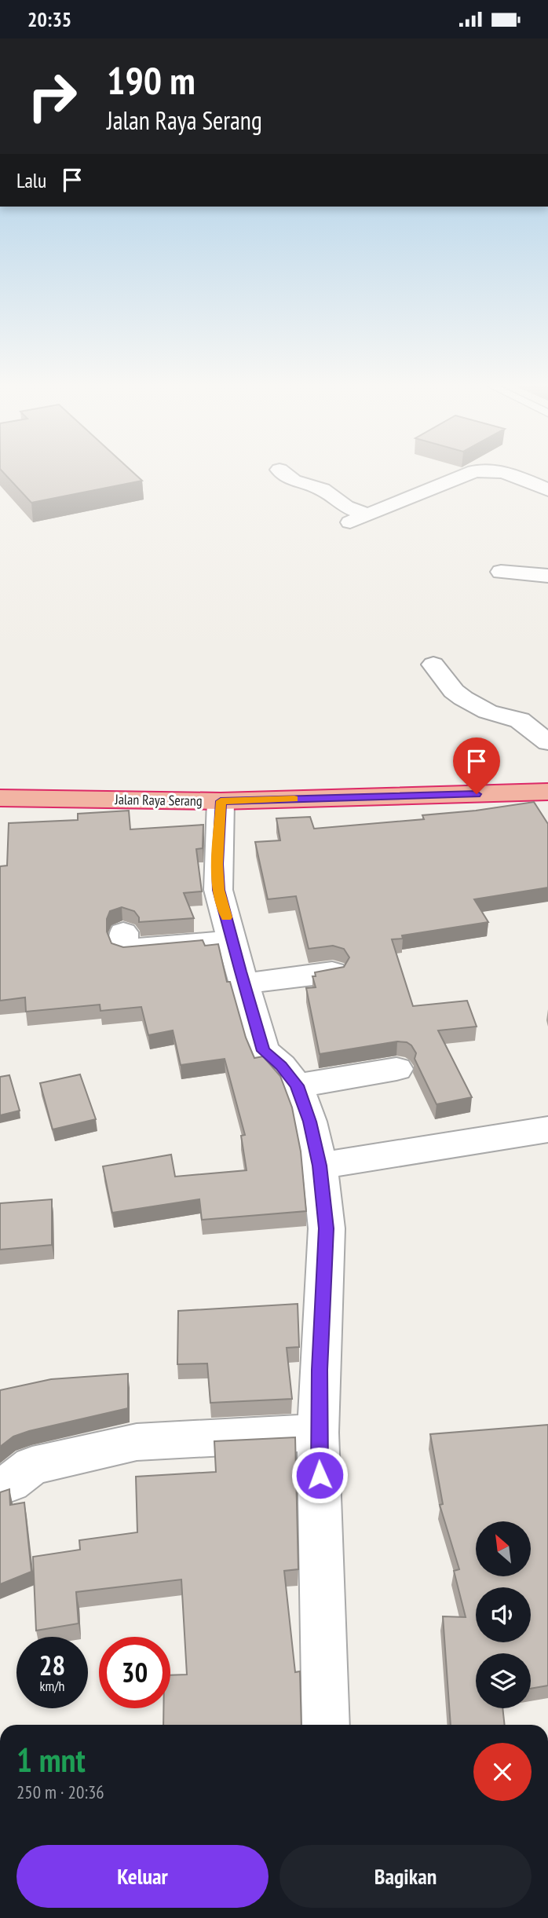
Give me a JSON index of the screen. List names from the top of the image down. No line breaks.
{"streets":{"highway":["Jalan Raya Serang"]},"north":"top left","page":{"status":"20:35","turn":["190 m","Jalan Raya Serang"],"then":"Lalu","speed":"28 km/h","limit":"30","heading":["1 mnt","250 m · 20:36"],"buttons":["Keluar","Bagikan"]}}
